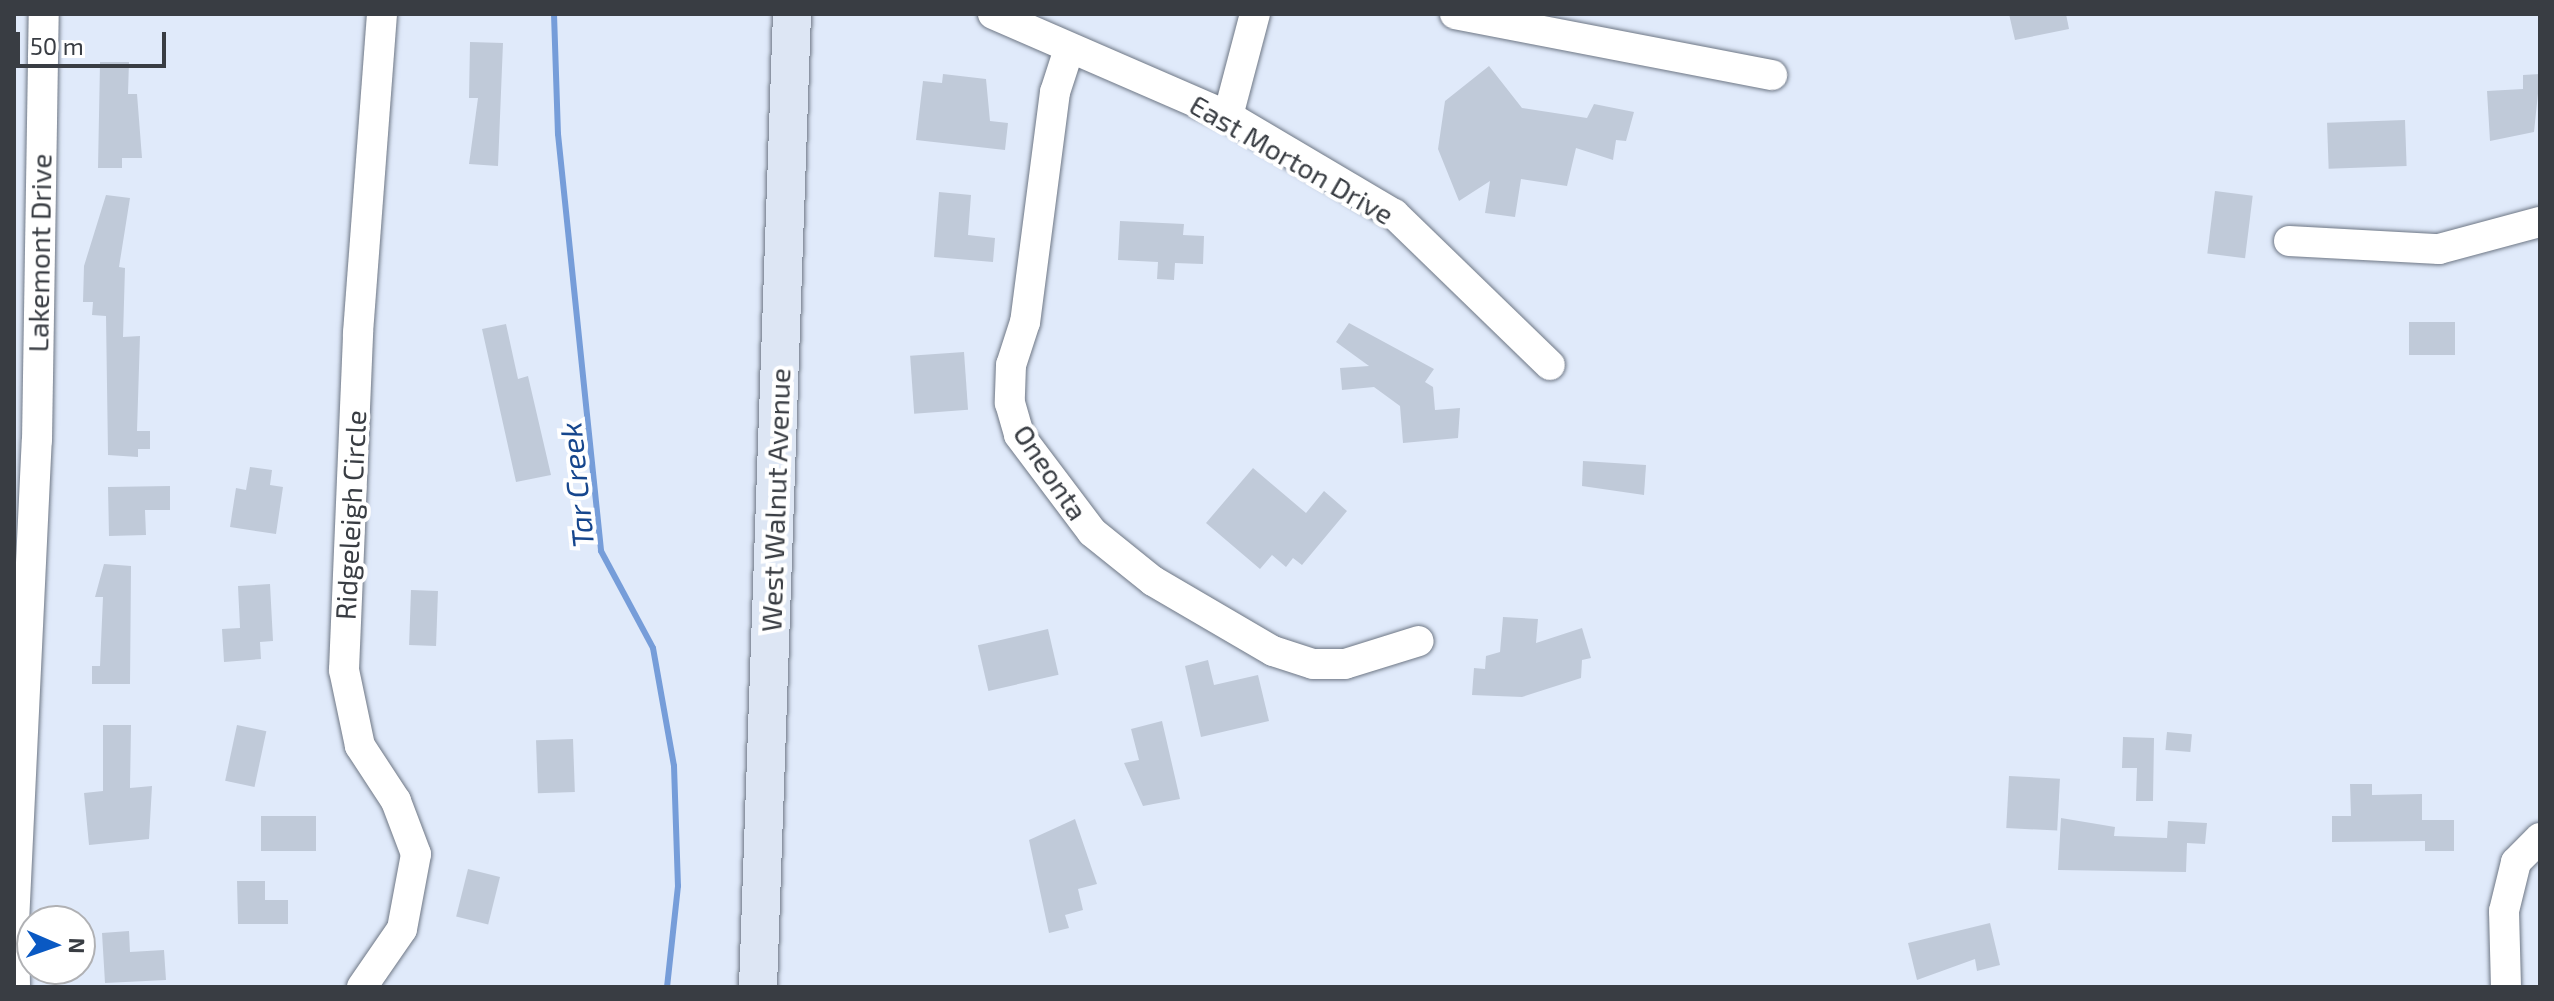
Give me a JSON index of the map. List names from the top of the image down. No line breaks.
{"streets":{"main road":["West Walnut Avenue"],"street":["East Morton Drive","Lakemont Drive","Oneonta","Ridgeleigh Circle"]},"crossings":[["East Morton Drive","Oneonta"]],"water":["Tar Creek"],"scale_bar":"50 m","north":"right"}
